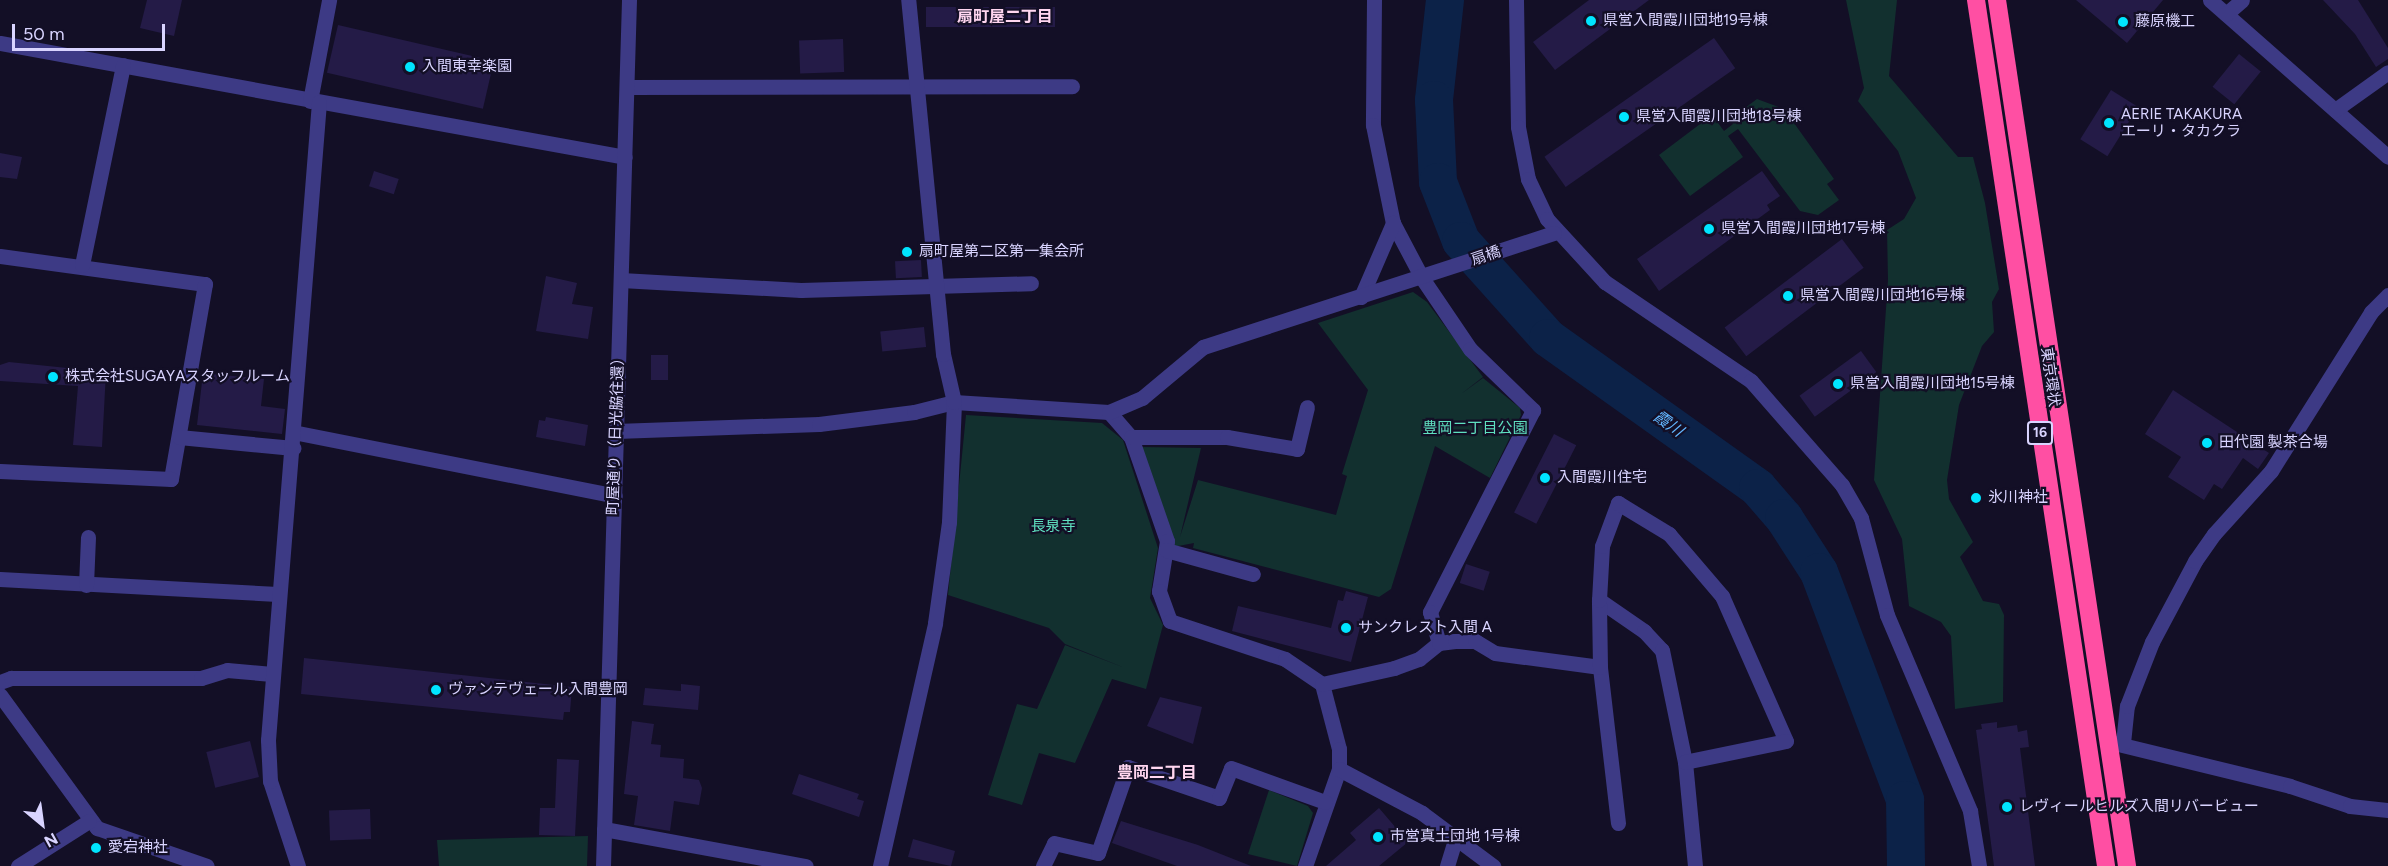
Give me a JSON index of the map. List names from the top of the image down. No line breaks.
{"streets":{"highway":["東京環状","16"],"street":["扇橋","町屋通り（日光脇往還）"]},"districts":["扇町屋二丁目","豊岡二丁目"],"water":["霞川"],"parks":["豊岡二丁目公園","長泉寺"],"places":["県営入間霞川団地19号棟","藤原機工","入間東幸楽園","県営入間霞川団地18号棟","AERIE TAKAKURA エーリ・タカクラ","県営入間霞川団地17号棟","扇町屋第二区第一集会所","県営入間霞川団地16号棟","株式会社SUGAYAスタッフルーム","県営入間霞川団地15号棟","田代園 製茶合場","入間霞川住宅","氷川神社","サンクレスト入間 A","ヴァンテヴェール入間豊岡","レヴィールヒルズ入間リバービュー","市営真土団地 1号棟","愛宕神社"],"scale_bar":"50 m","north":"bottom right"}
